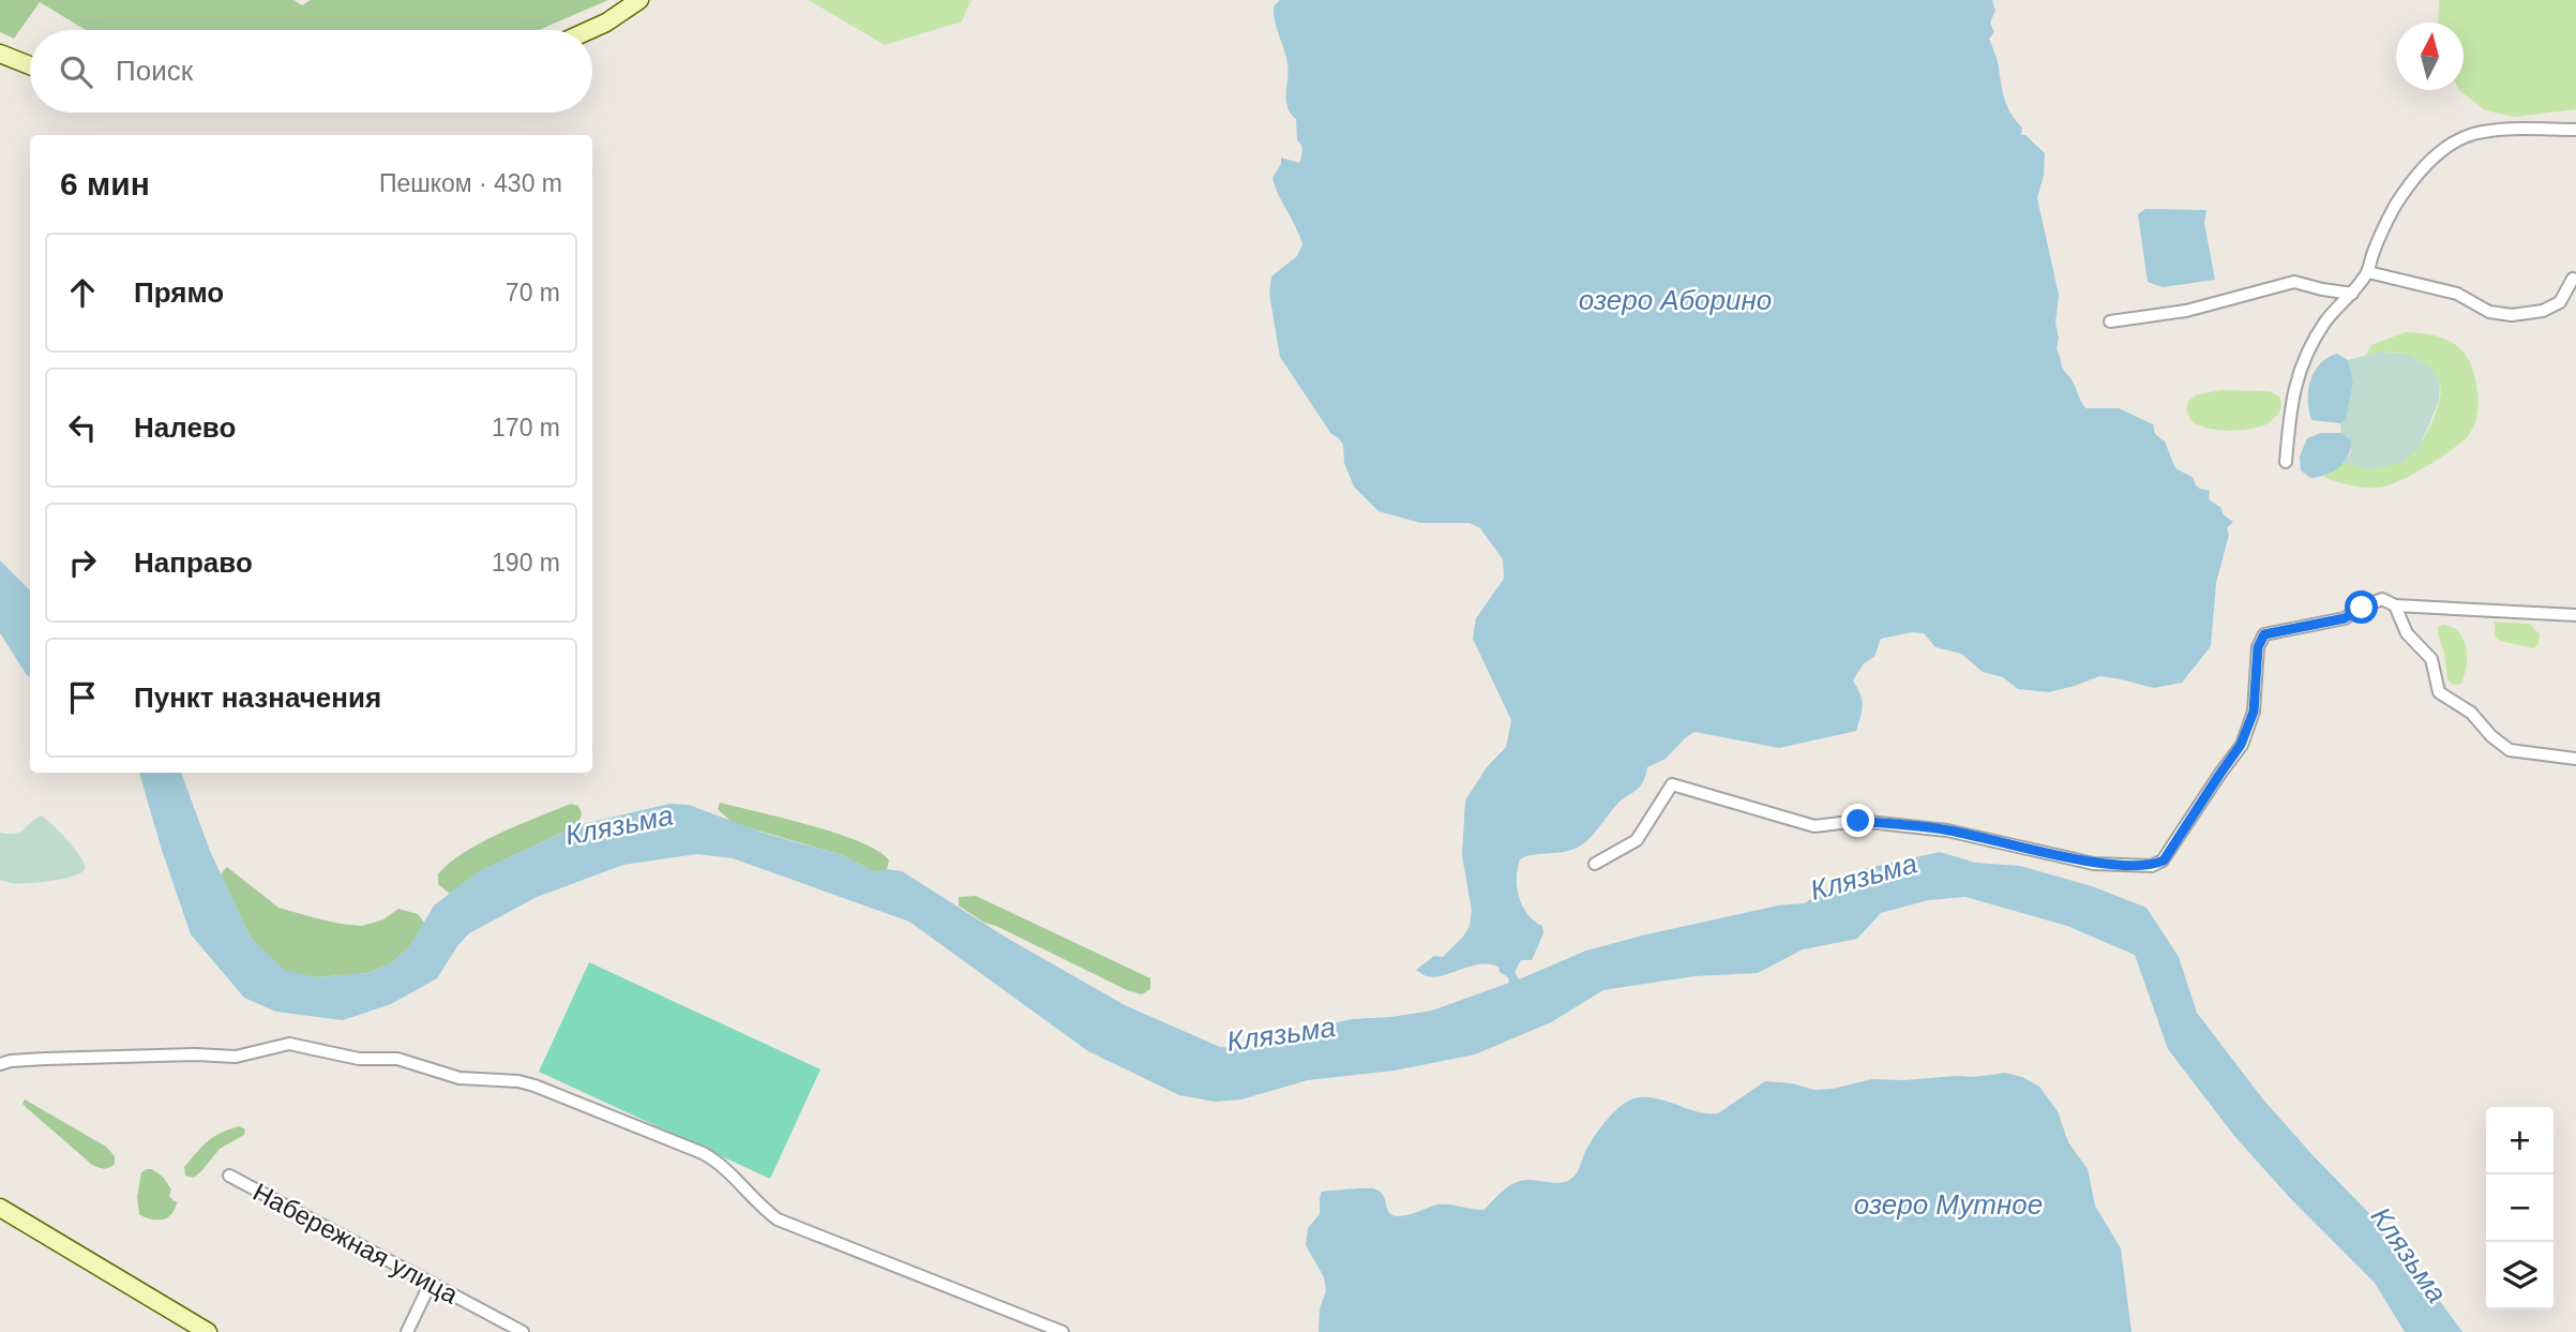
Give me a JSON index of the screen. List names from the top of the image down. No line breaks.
{"streets":{"street":["Набережная улица"]},"water":["озеро Аборино","Клязьма","озеро Мутное"],"north":"top","page":{"search":"Поиск","heading":["6 мин","Пешком · 430 m"],"list":[["Прямо","70 m"],["Налево","170 m"],["Направо","190 m"],"Пункт назначения"],"map_buttons":["+","−"]}}
